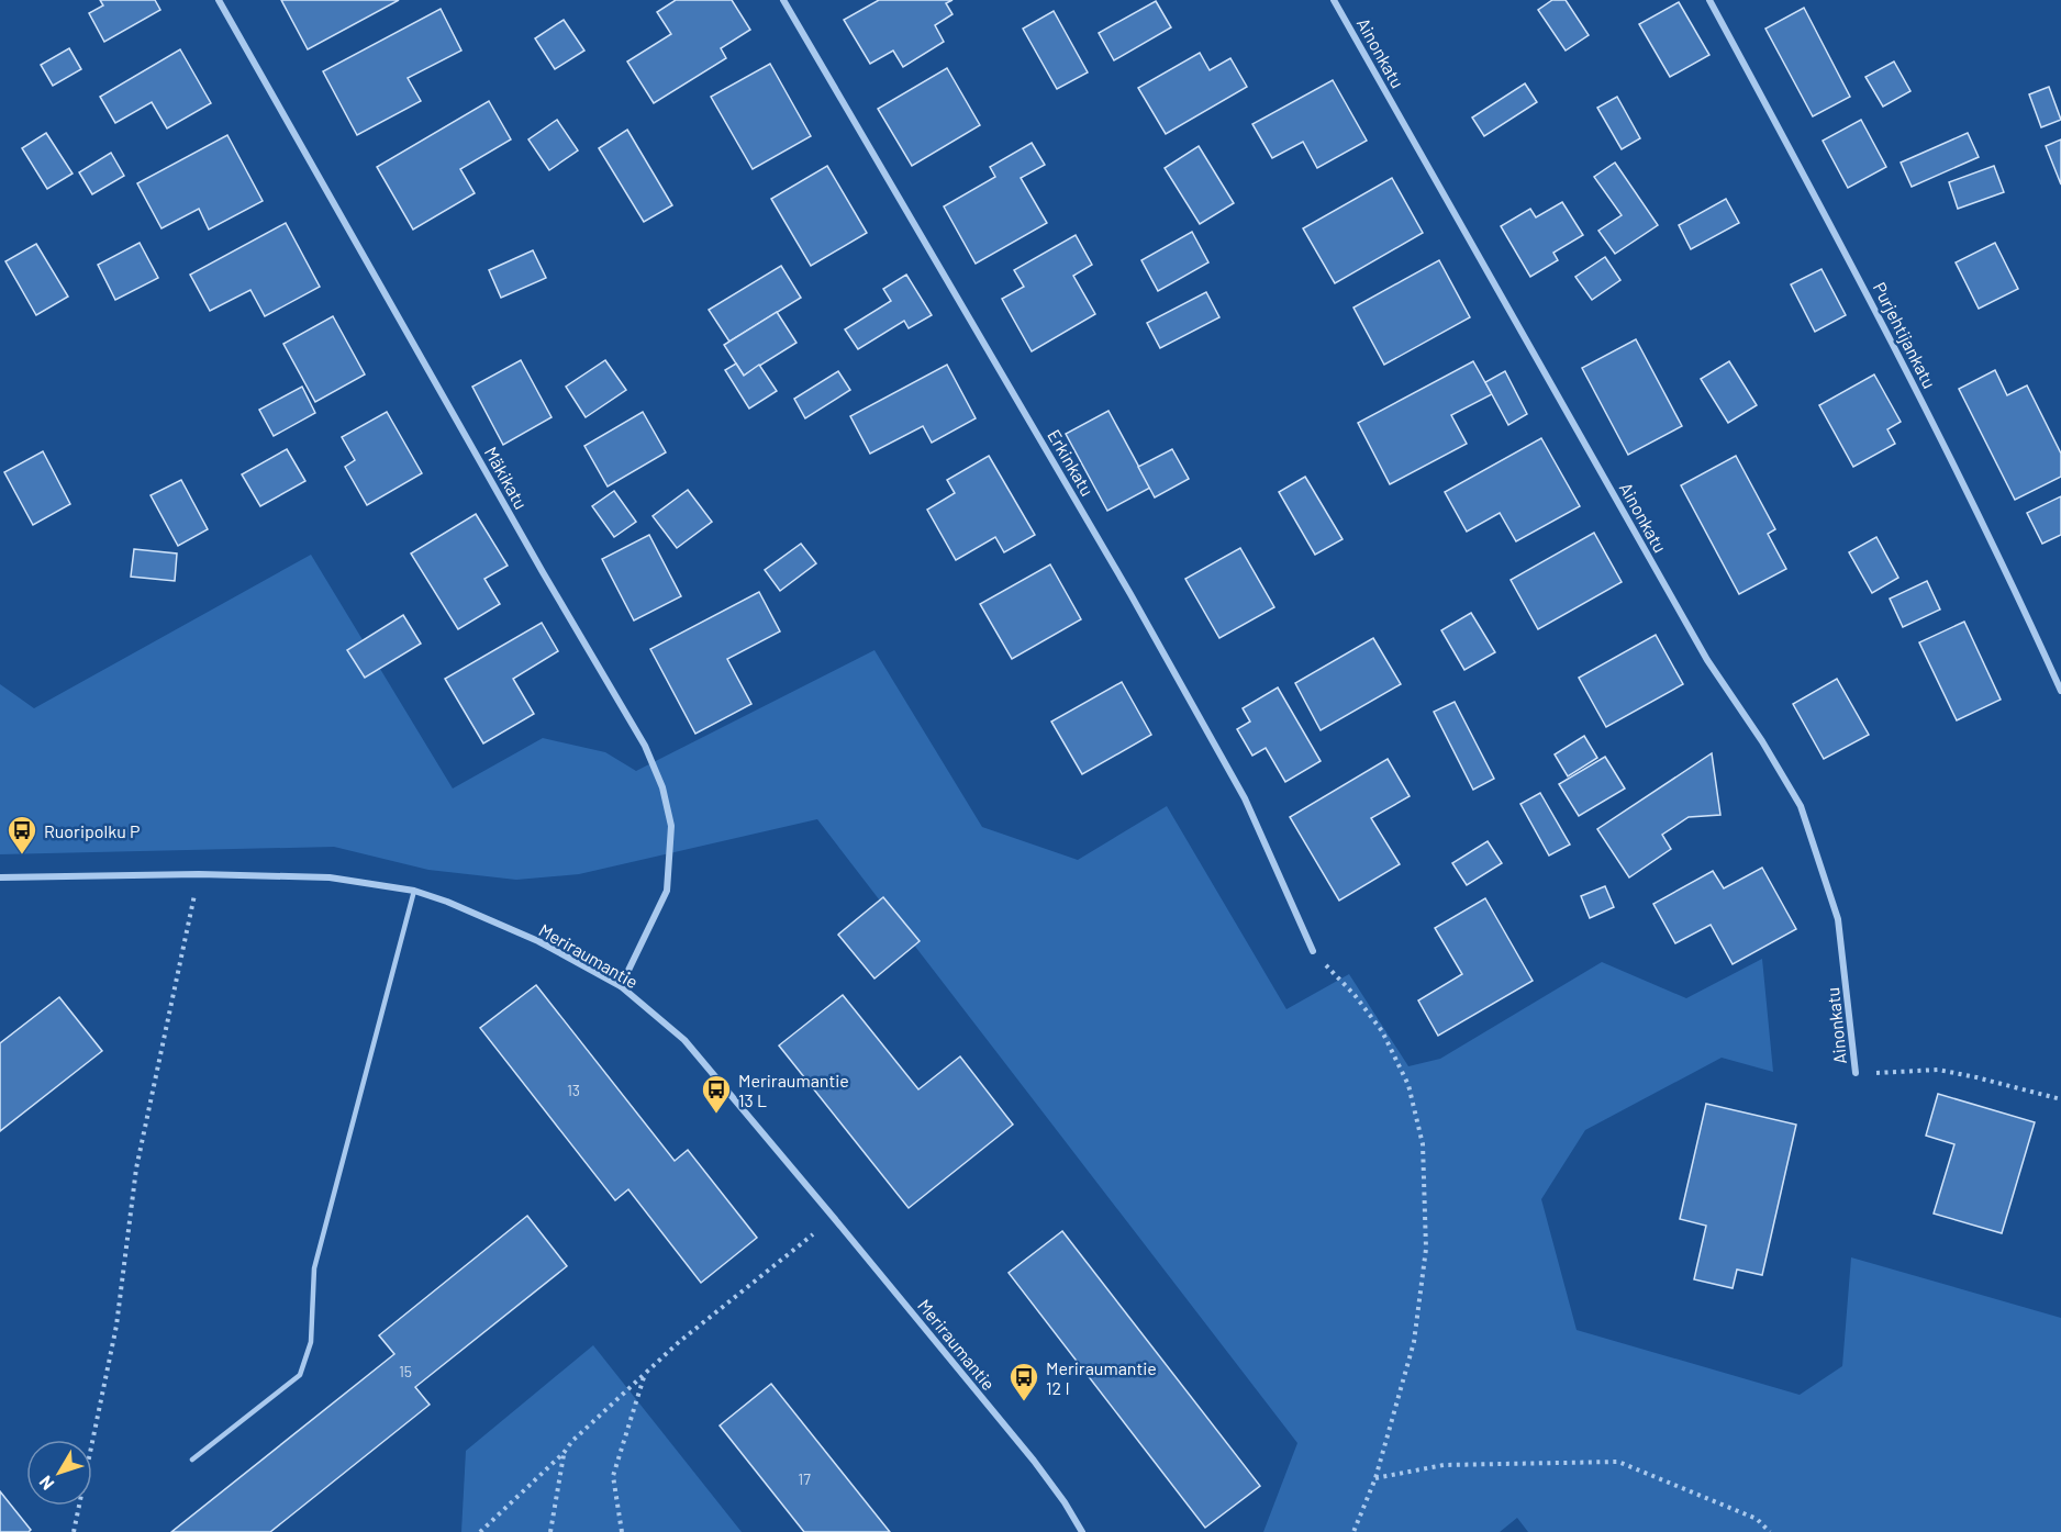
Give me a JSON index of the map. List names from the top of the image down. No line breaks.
{"streets":{"street":["Ainonkatu","Purjehtijankatu","Erkinkatu","Mäkikatu","Meriraumantie"]},"crossings":[["Mäkikatu","Meriraumantie"]],"places":{"bus stop":["Ruoripolku P","Meriraumantie 13 L","Meriraumantie 12 I"]},"house_numbers":["13","15","17"],"north":"bottom left"}
